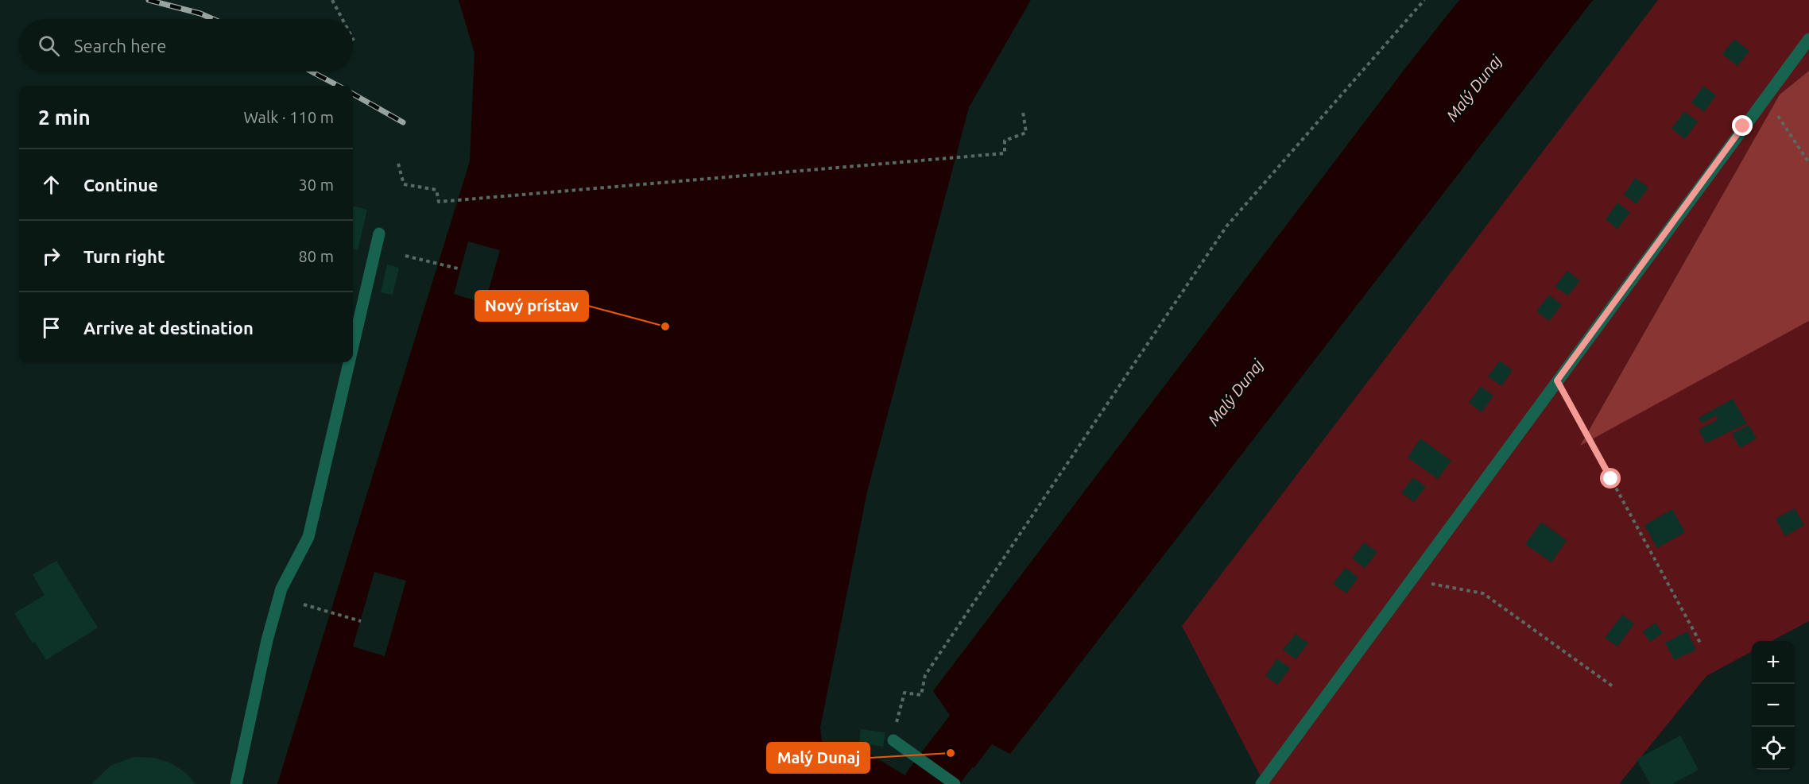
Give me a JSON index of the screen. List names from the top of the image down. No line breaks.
{"water":["Malý Dunaj"],"places":["Nový prístav","Malý Dunaj"],"page":{"search":"Search here","heading":["2 min","Walk · 110 m"],"list":[["Continue","30 m"],["Turn right","80 m"],"Arrive at destination"],"map_buttons":["+","−"]}}
